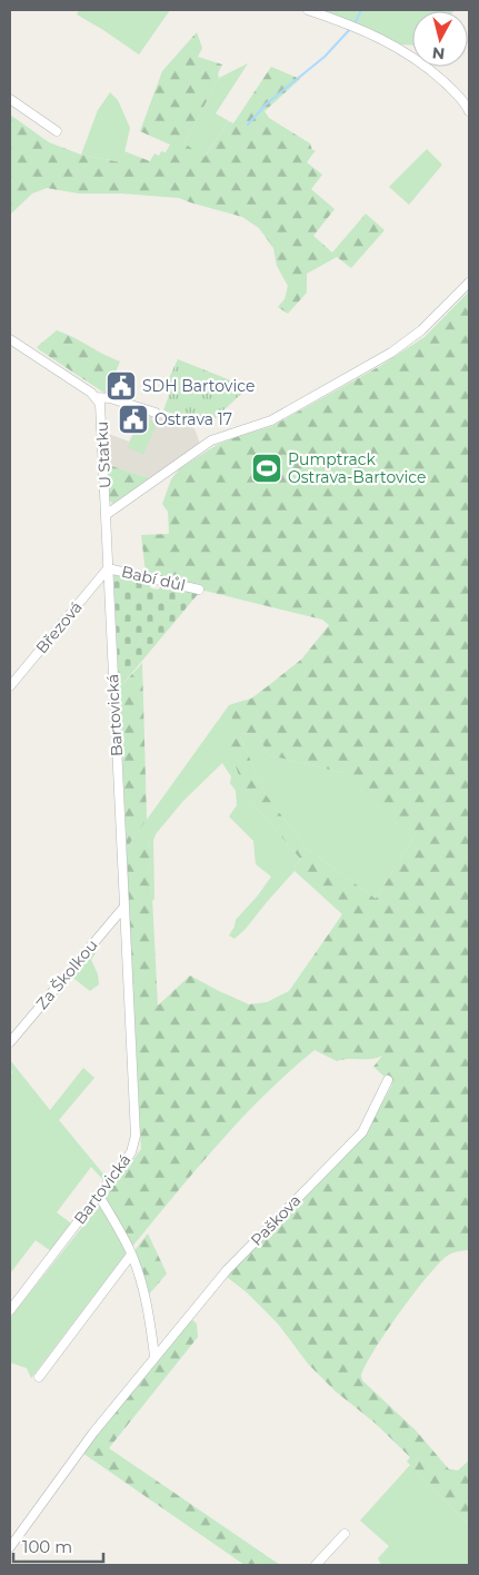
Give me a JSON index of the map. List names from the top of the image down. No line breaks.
{"streets":{"street":["U Statku","Babí důl","Březová","Bartovická","Za Školkou","Paškova"]},"crossings":[["U Statku","Bartovická"],["Babí důl","Březová"],["Babí důl","Bartovická"],["Březová","Bartovická"],["Bartovická","Za Školkou"]],"places":{"public building":["SDH Bartovice","Ostrava 17"],"sports":["Pumptrack Ostrava-Bartovice"]},"scale_bar":"100 m","north":"bottom"}
